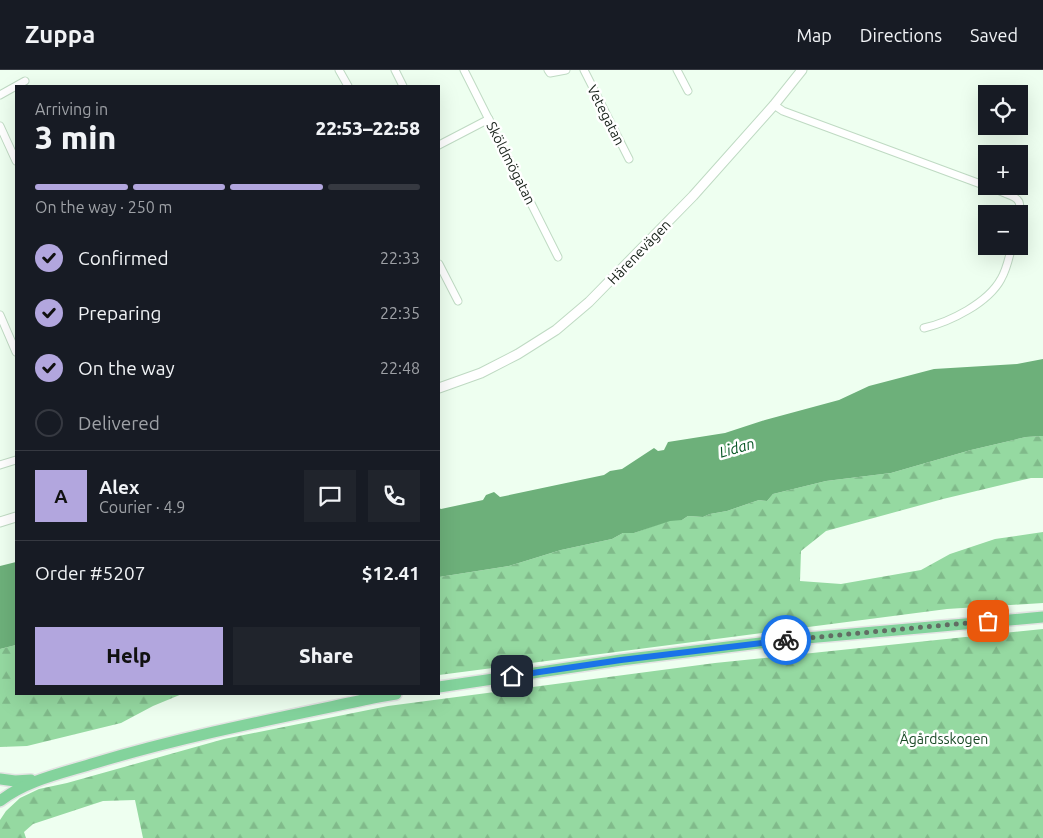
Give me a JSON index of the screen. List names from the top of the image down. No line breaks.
{"streets":{"street":["Vetegatan","Sköldmögatan","Härenevägen"]},"water":["Lidan"],"parks":["Ågårdsskogen"],"page":{"header":"Zuppa","nav":["Map","Directions","Saved"],"map_buttons":["+","−"],"heading":["3 min","Arriving in","22:53–22:58"],"panel":["Alex","Courier · 4.9","Order #5207","$12.41"],"bar":"On the way · 250 m","list":[["Confirmed","22:33"],["Preparing","22:35"],["On the way","22:48"],"Delivered"],"round":"A","buttons":["Help","Share"]}}
